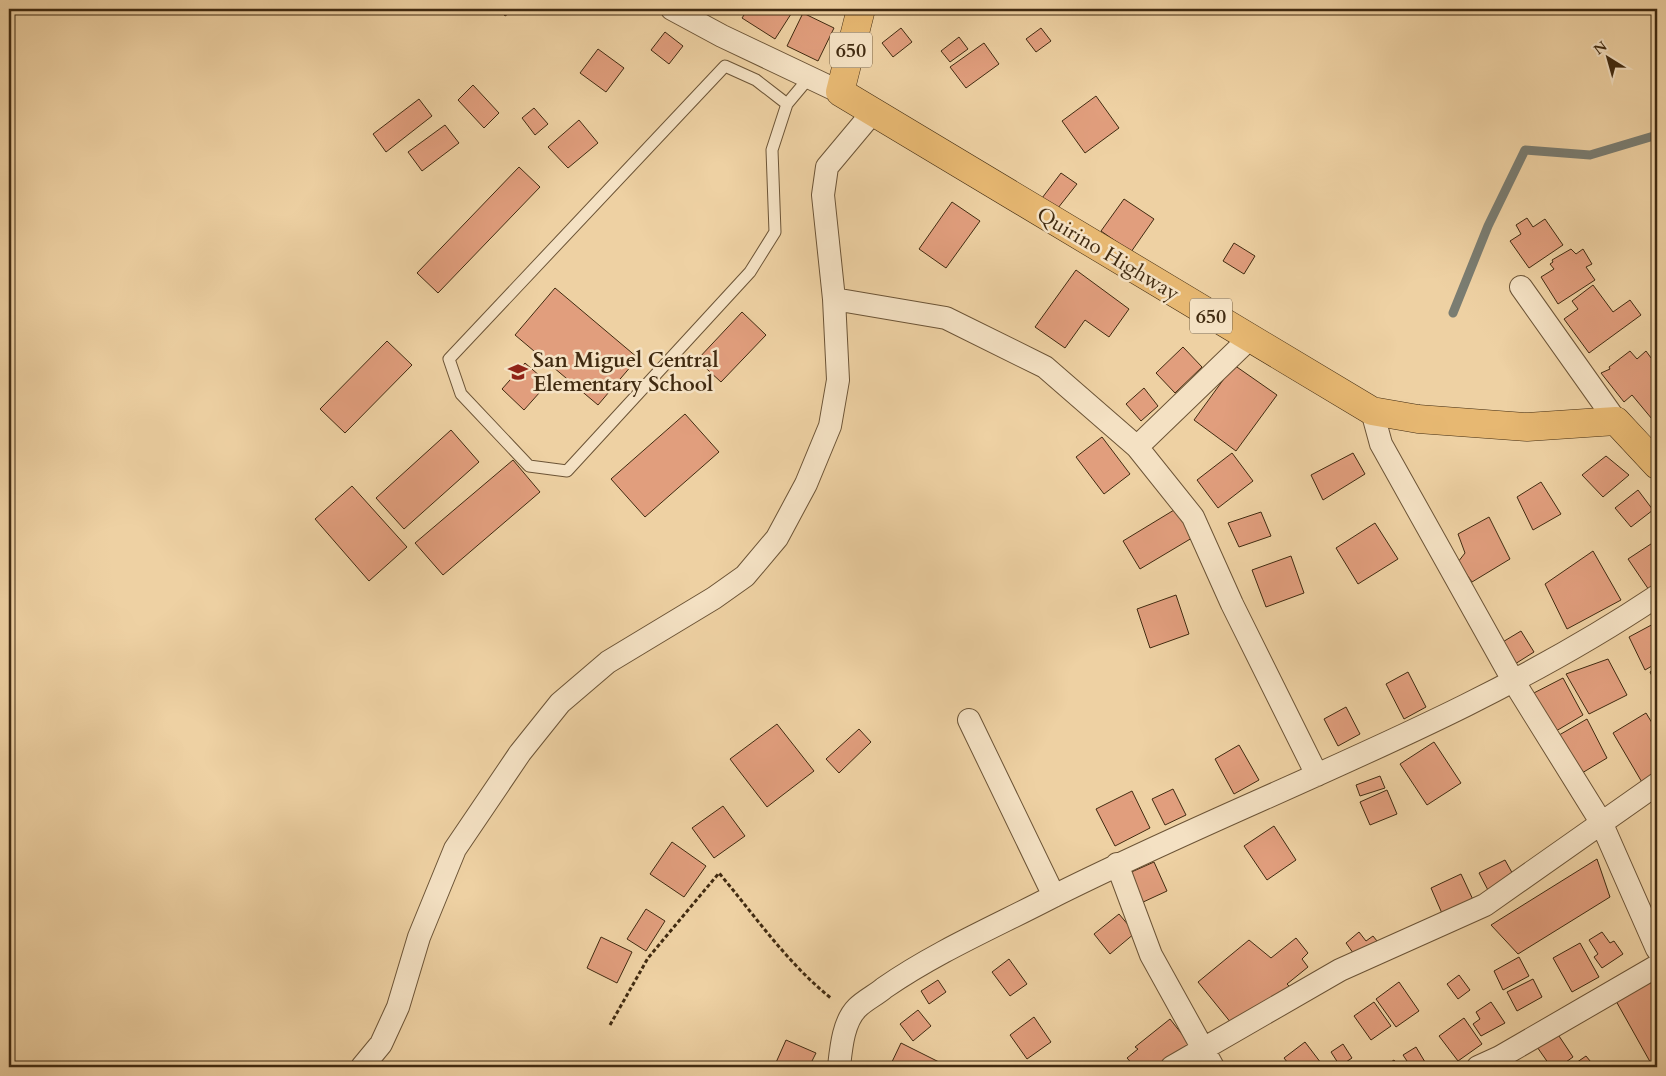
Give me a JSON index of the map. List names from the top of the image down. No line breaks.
{"streets":{"main road":["650","Quirino Highway"]},"crossings":[["650","Quirino Highway"]],"places":{"school or university":["San Miguel Central Elementary School"]},"north":"top left"}
